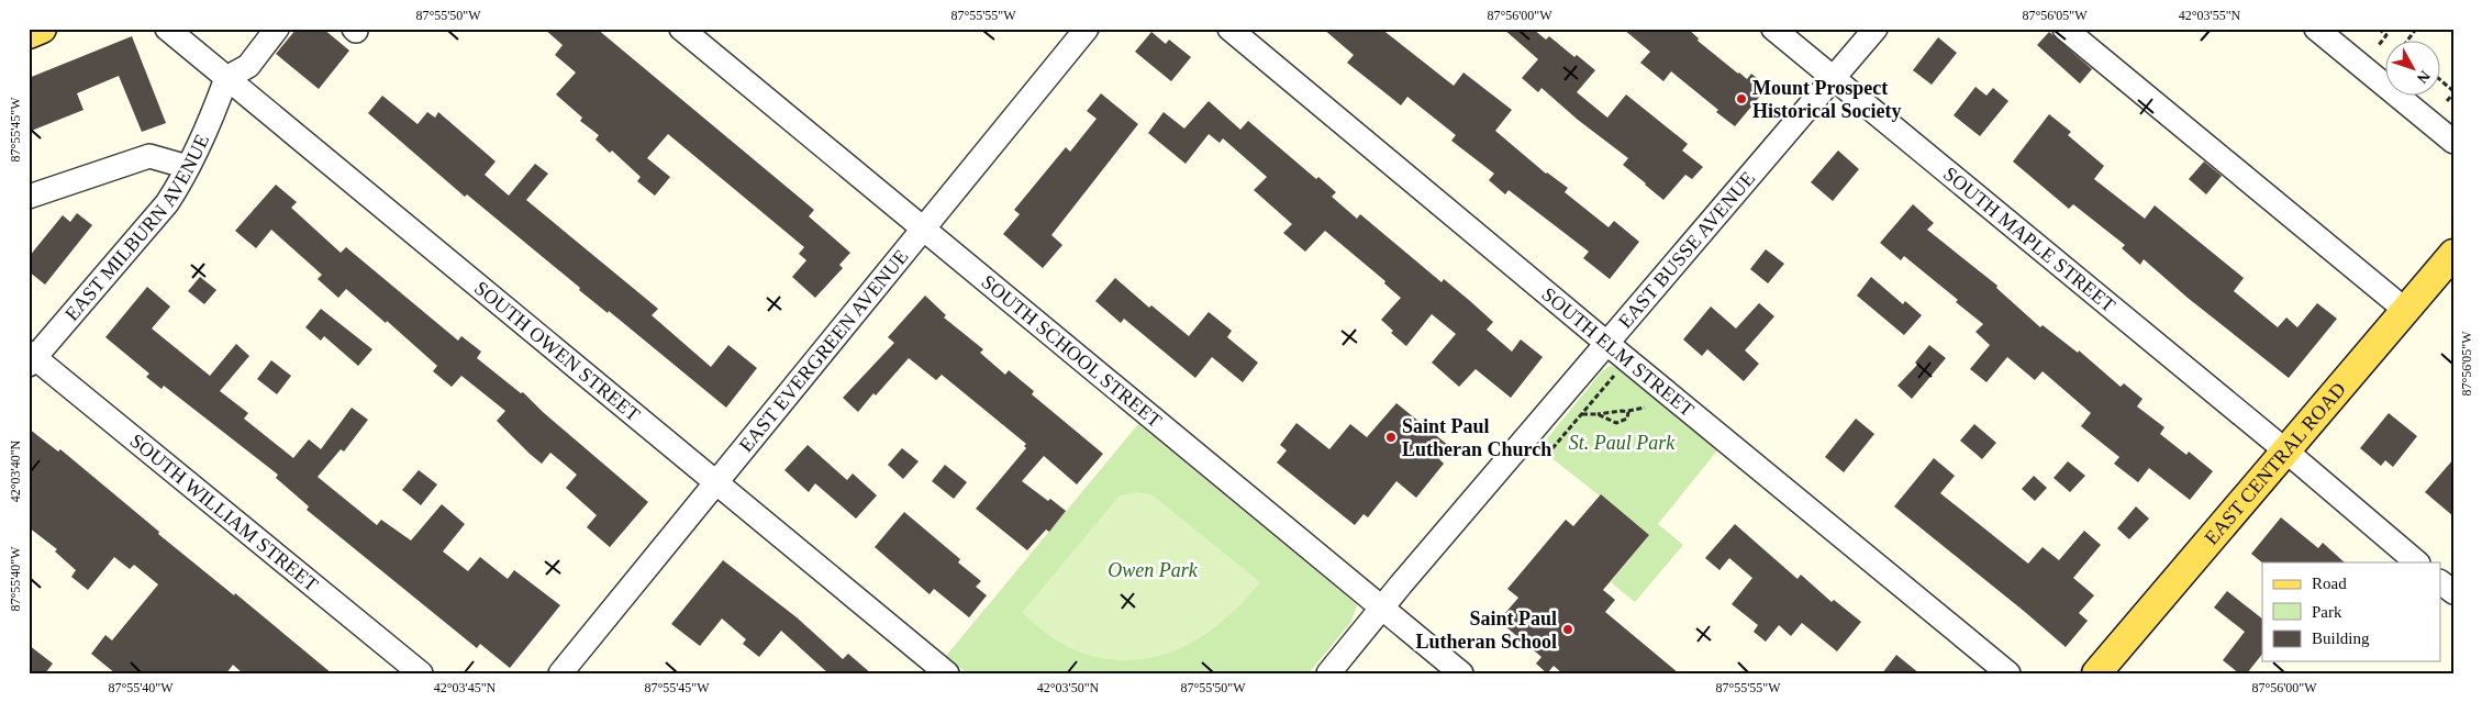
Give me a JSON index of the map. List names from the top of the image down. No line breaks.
{"streets":{"main road":["EAST CENTRAL ROAD"],"street":["EAST MILBURN AVENUE","SOUTH MAPLE STREET","EAST BUSSE AVENUE","SOUTH OWEN STREET","EAST EVERGREEN AVENUE","SOUTH SCHOOL STREET","SOUTH ELM STREET","SOUTH WILLIAM STREET"]},"crossings":[["EAST MILBURN AVENUE","SOUTH OWEN STREET"],["EAST MILBURN AVENUE","SOUTH WILLIAM STREET"],["SOUTH MAPLE STREET","EAST BUSSE AVENUE"],["SOUTH MAPLE STREET","EAST CENTRAL ROAD"],["EAST BUSSE AVENUE","SOUTH SCHOOL STREET"],["EAST BUSSE AVENUE","SOUTH ELM STREET"],["SOUTH OWEN STREET","EAST EVERGREEN AVENUE"],["EAST EVERGREEN AVENUE","SOUTH SCHOOL STREET"]],"parks":["St. Paul Park","Owen Park"],"places":["Mount Prospect Historical Society","Saint Paul Lutheran Church","Saint Paul Lutheran School"],"legend":["Road","Park","Building"],"north":"bottom right","coordinates":["87°55'50\"W","87°55'55\"W","87°56'00\"W","87°56'05\"W","42°03'55\"N","87°55'45\"W","42°03'40\"N","87°55'40\"W","42°03'45\"N","42°03'50\"N"]}
